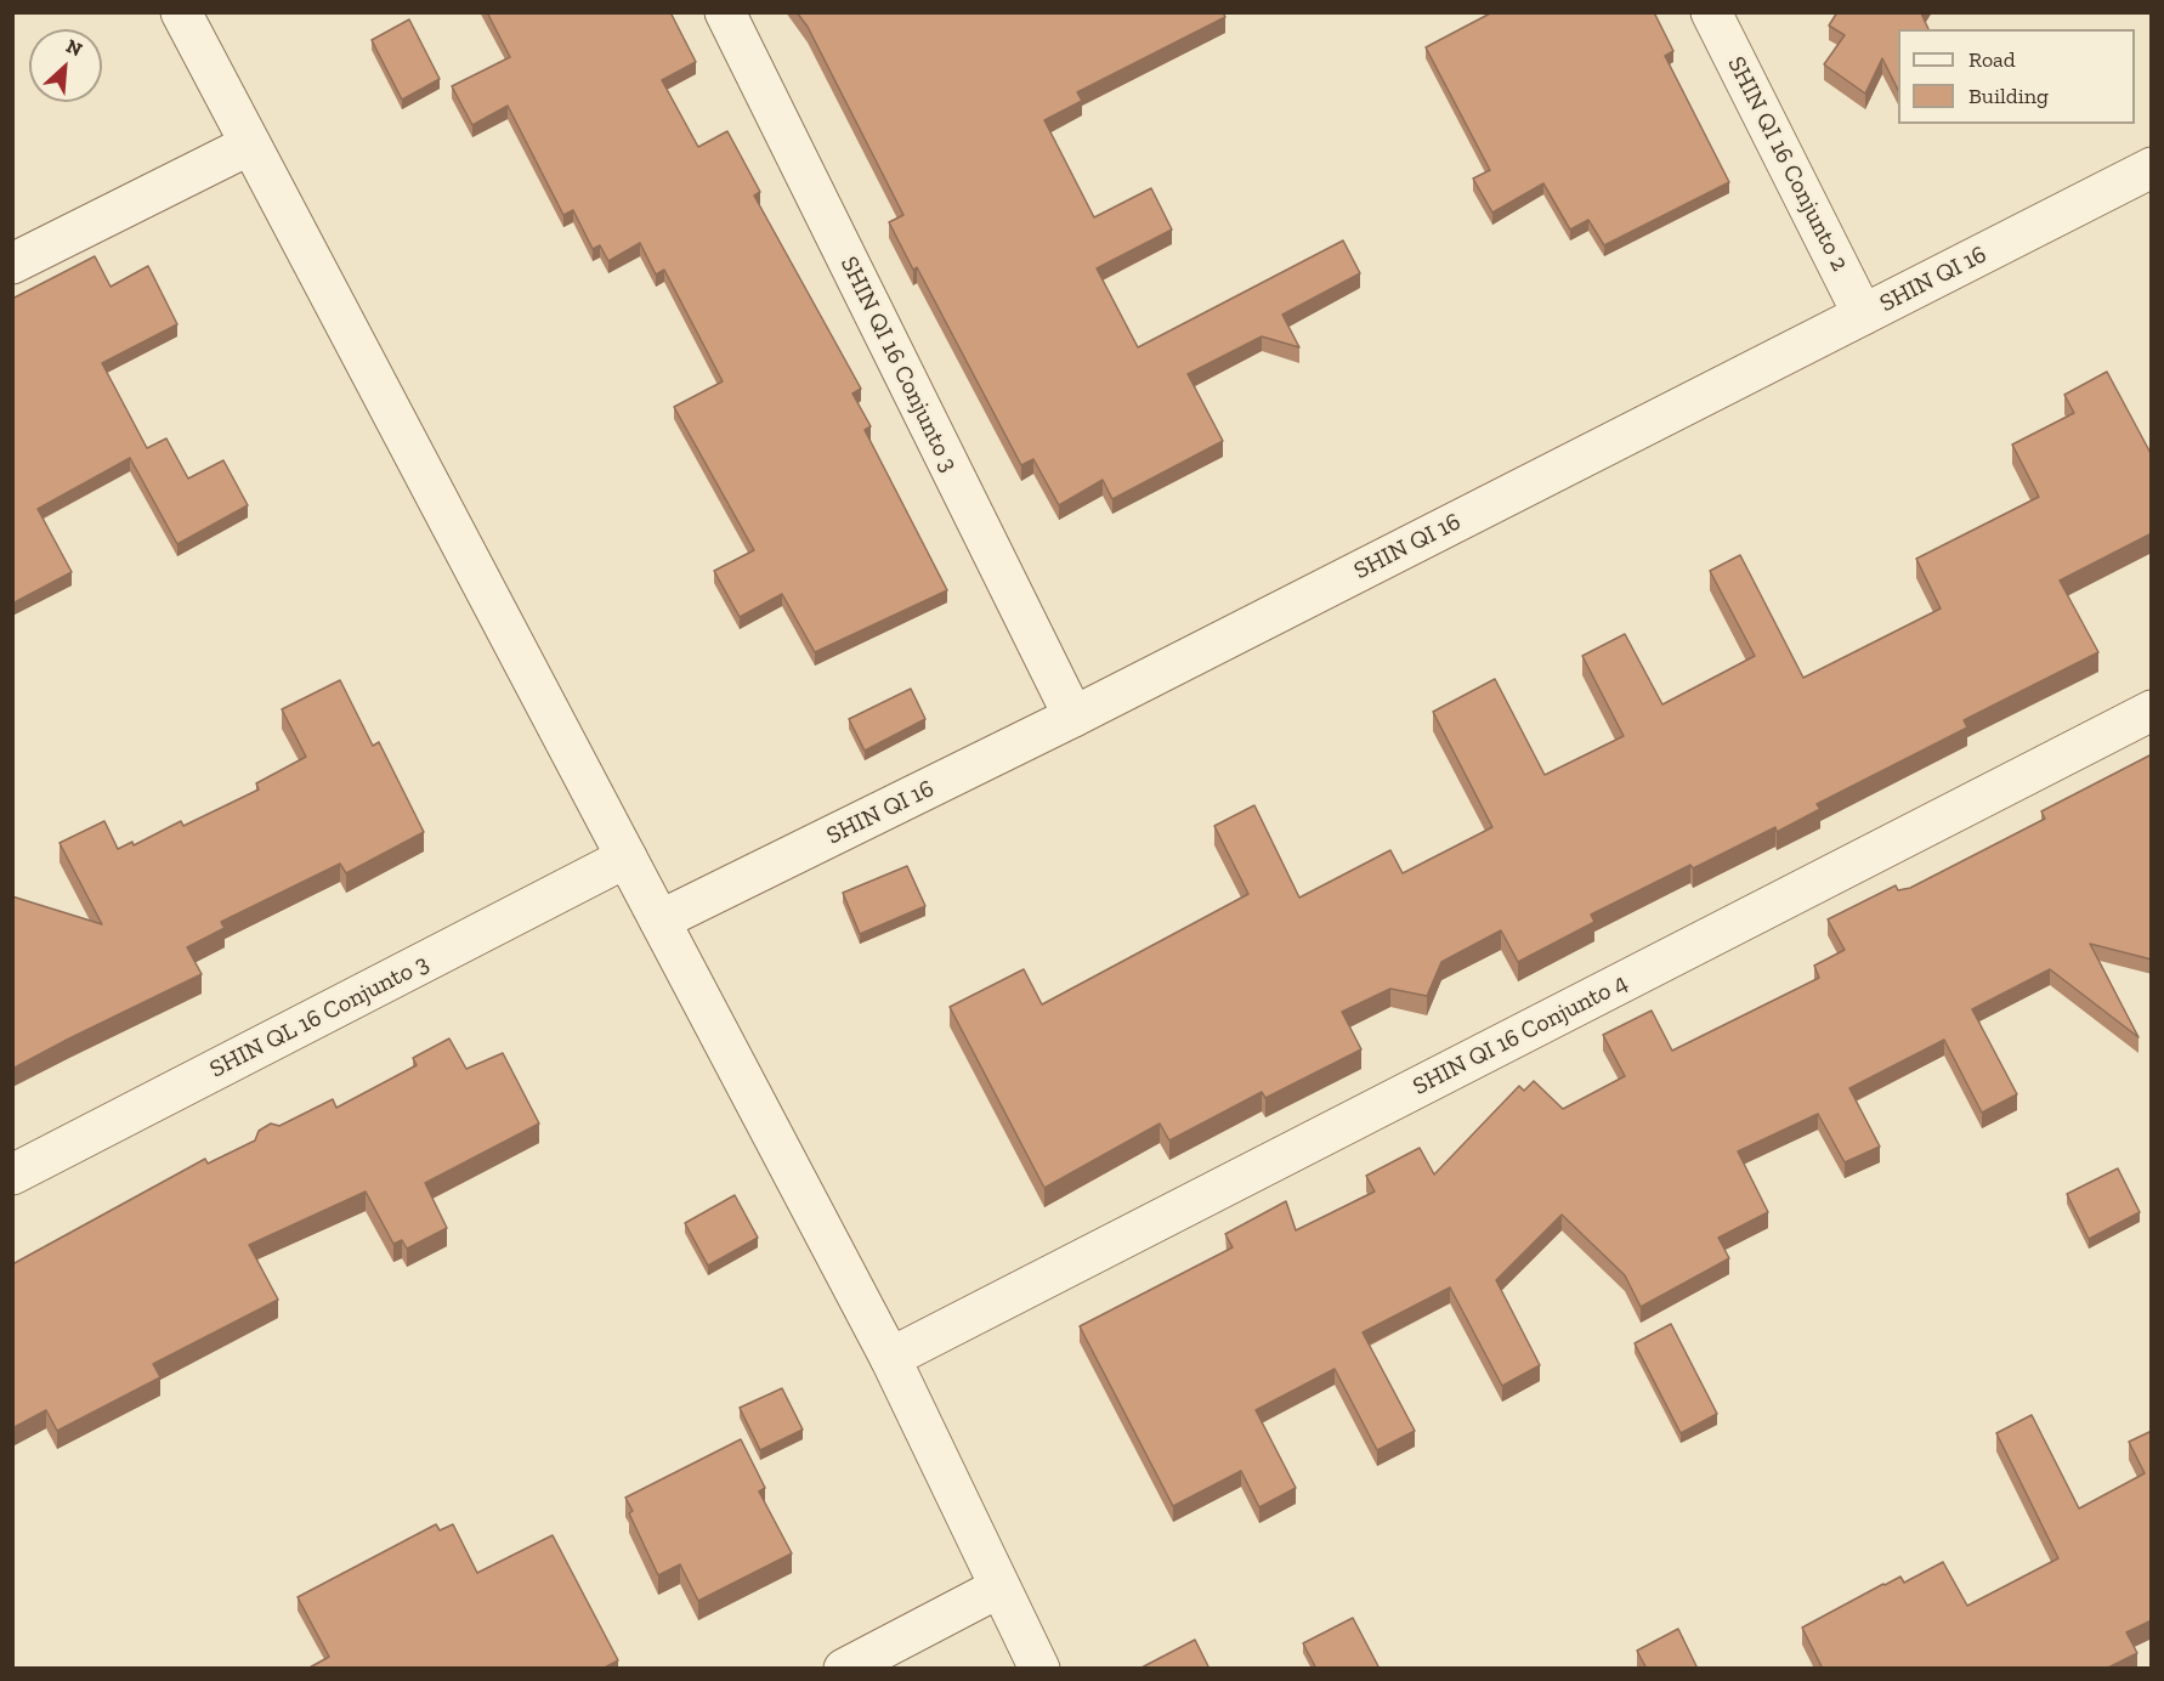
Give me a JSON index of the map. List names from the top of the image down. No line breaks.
{"streets":{"street":["SHIN QI 16 Conjunto 2","SHIN QI 16","SHIN QI 16 Conjunto 3","SHIN QL 16 Conjunto 3","SHIN QI 16 Conjunto 4"]},"crossings":[["SHIN QI 16 Conjunto 2","SHIN QI 16"],["SHIN QI 16","SHIN QI 16 Conjunto 3"]],"legend":["Road","Building"],"north":"top right"}
